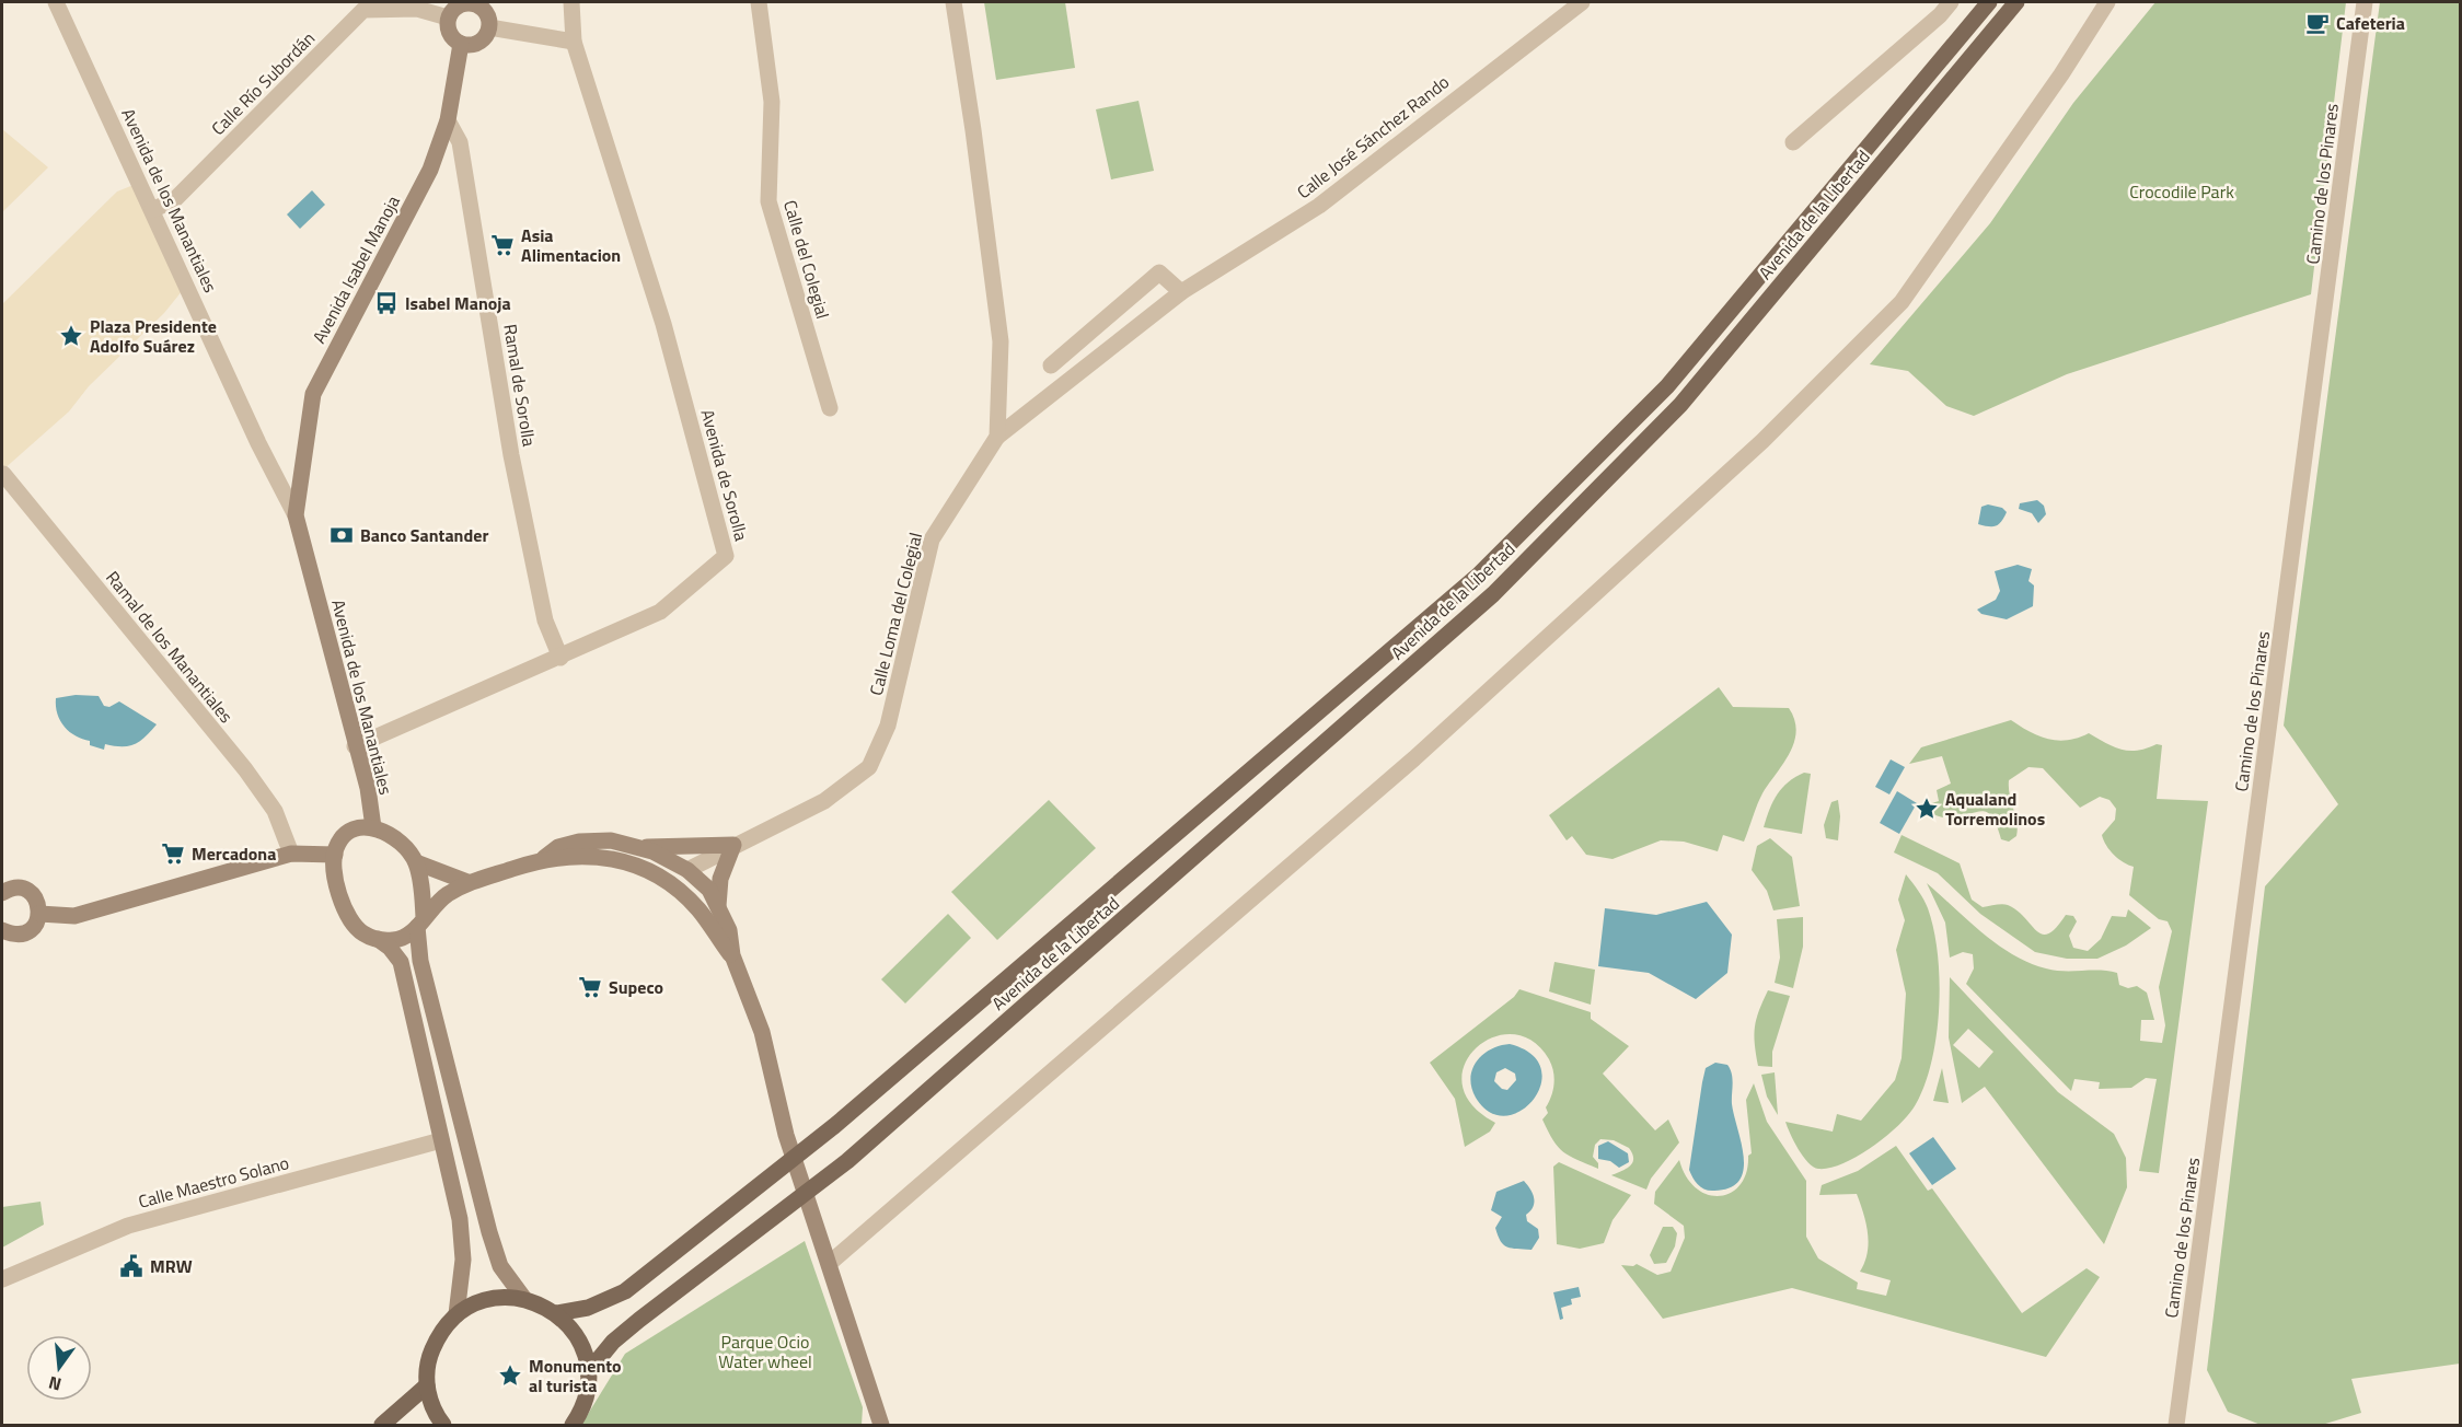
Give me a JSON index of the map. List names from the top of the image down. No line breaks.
{"streets":{"main road":["Avenida de los Manantiales","Avenida de la Libertad","Avenida Isabel Manoja"],"street":["Calle Río Subordán","Calle José Sánchez Rando","Camino de los Pinares","Calle del Colegial","Ramal de Sorolla","Avenida de Sorolla","Calle Loma del Colegial","Ramal de los Manantiales","Calle Maestro Solano"]},"crossings":[["Calle Río Subordán","Avenida de los Manantiales"],["Calle Río Subordán","Avenida Isabel Manoja"],["Calle José Sánchez Rando","Calle Loma del Colegial"],["Avenida de los Manantiales","Avenida Isabel Manoja"],["Avenida de los Manantiales","Avenida de Sorolla"],["Avenida Isabel Manoja","Ramal de Sorolla"],["Ramal de Sorolla","Avenida de Sorolla"]],"parks":["Crocodile Park","Parque Ocio Water wheel"],"places":{"cafe":["Cafeteria"],"supermarket":["Asia Alimentacion","Mercadona","Supeco"],"bus stop":["Isabel Manoja"],"place":["Plaza Presidente Adolfo Suárez","Aqualand Torremolinos","Monumento al turista"],"bank":["Banco Santander"],"public building":["MRW"]},"north":"bottom"}
